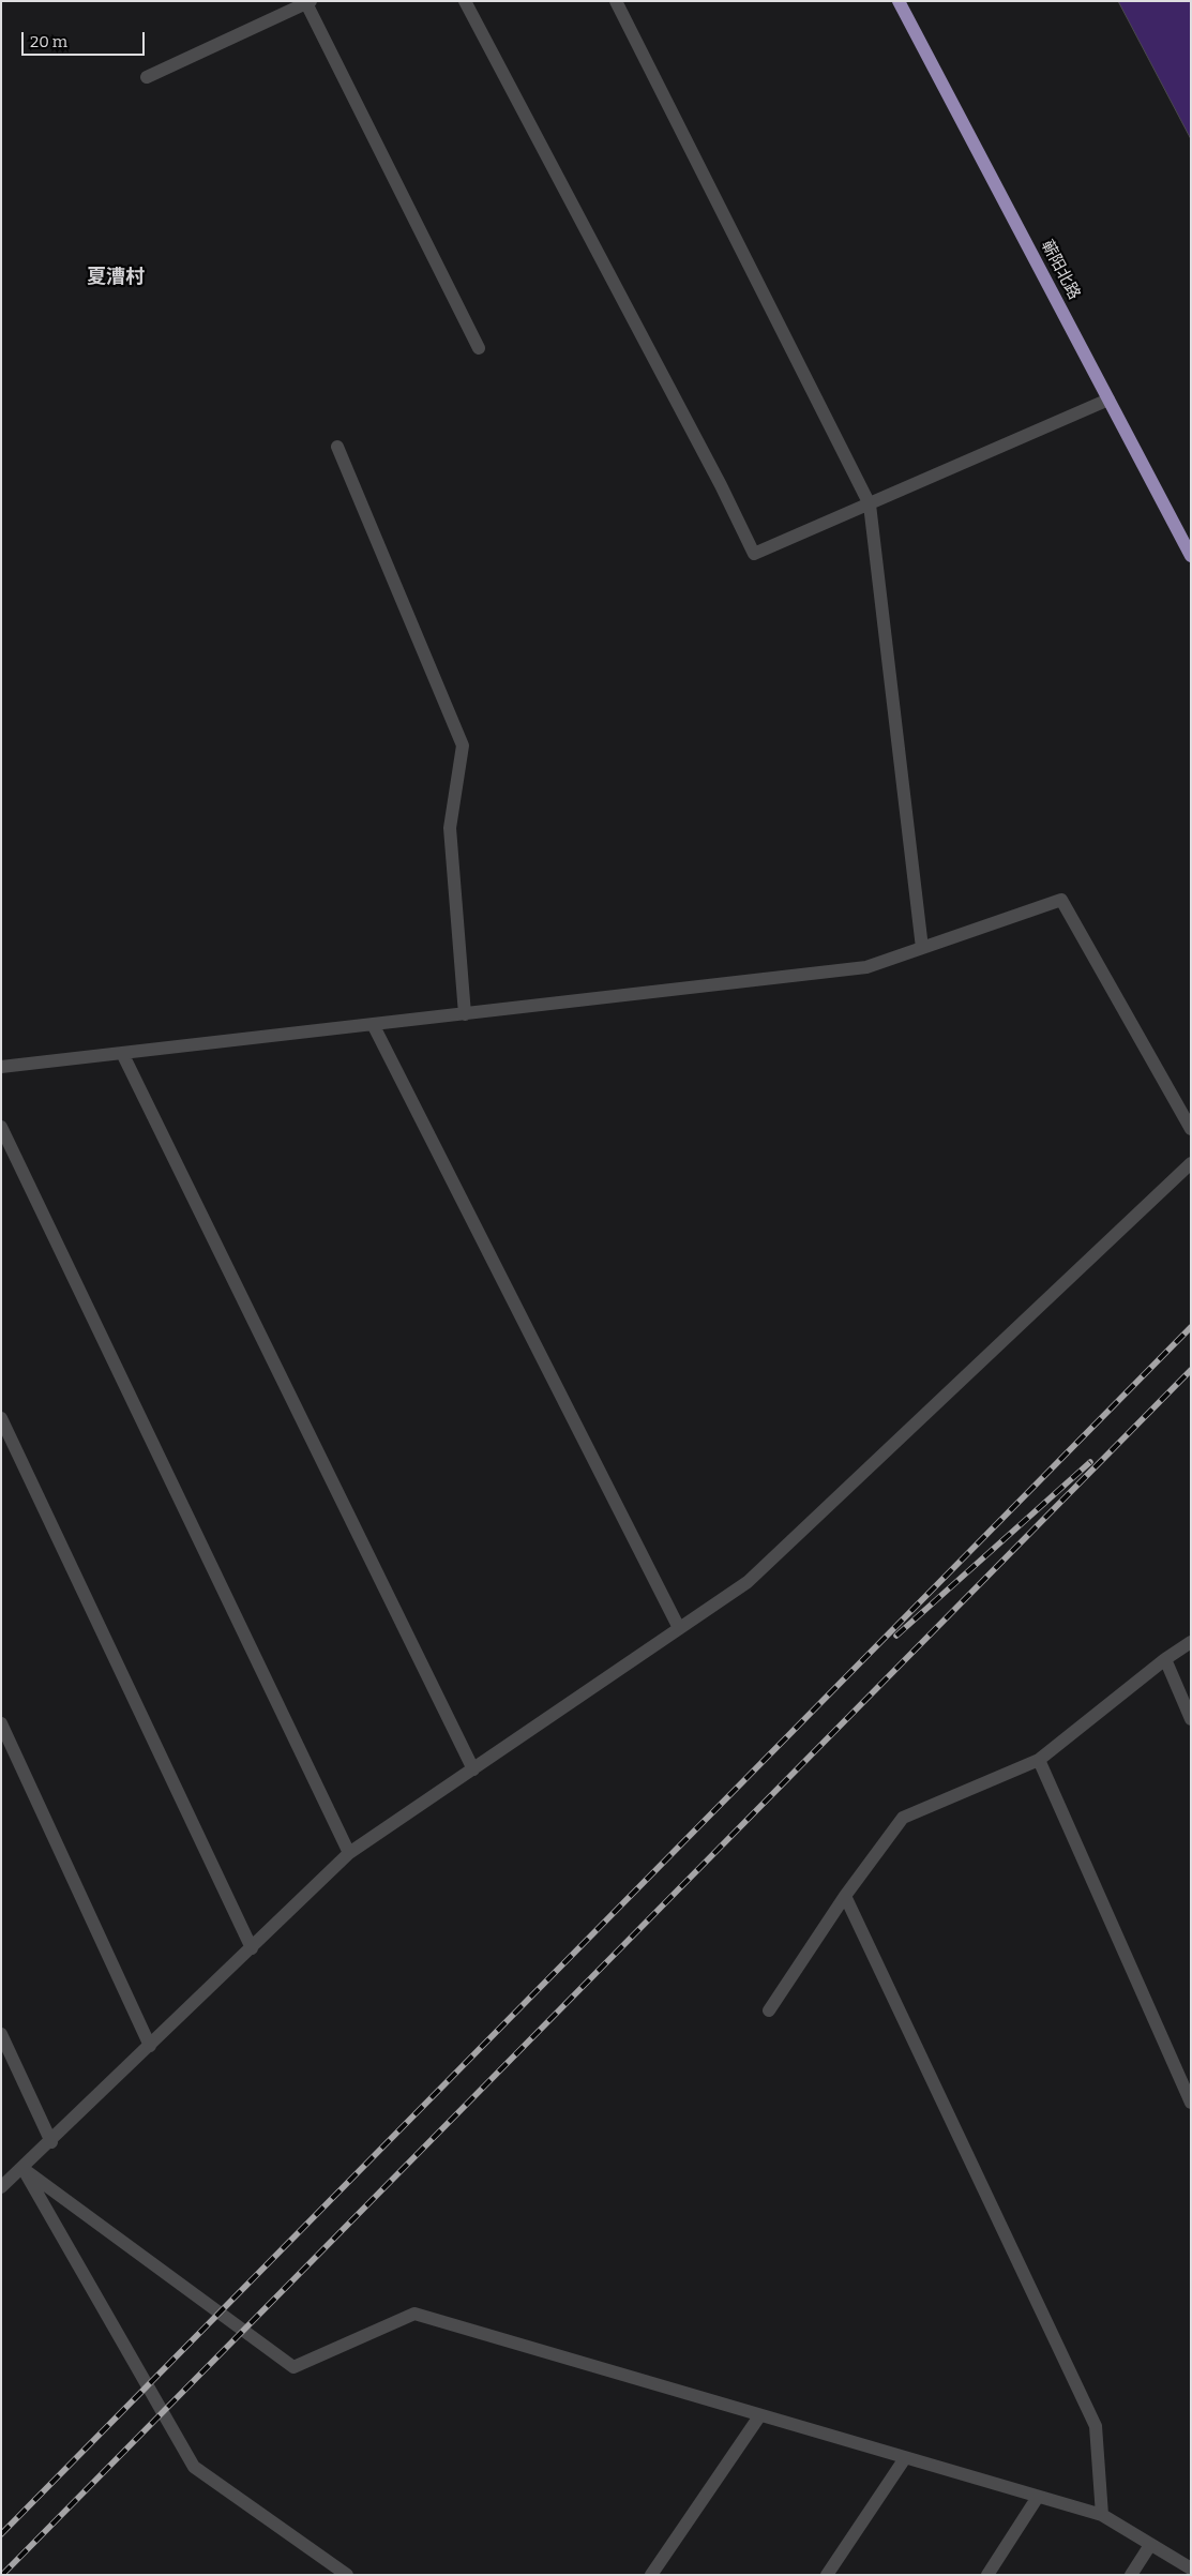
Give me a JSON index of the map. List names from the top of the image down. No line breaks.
{"streets":{"main road":["蕲阳北路"]},"districts":["夏漕村"],"scale_bar":"20 m"}
